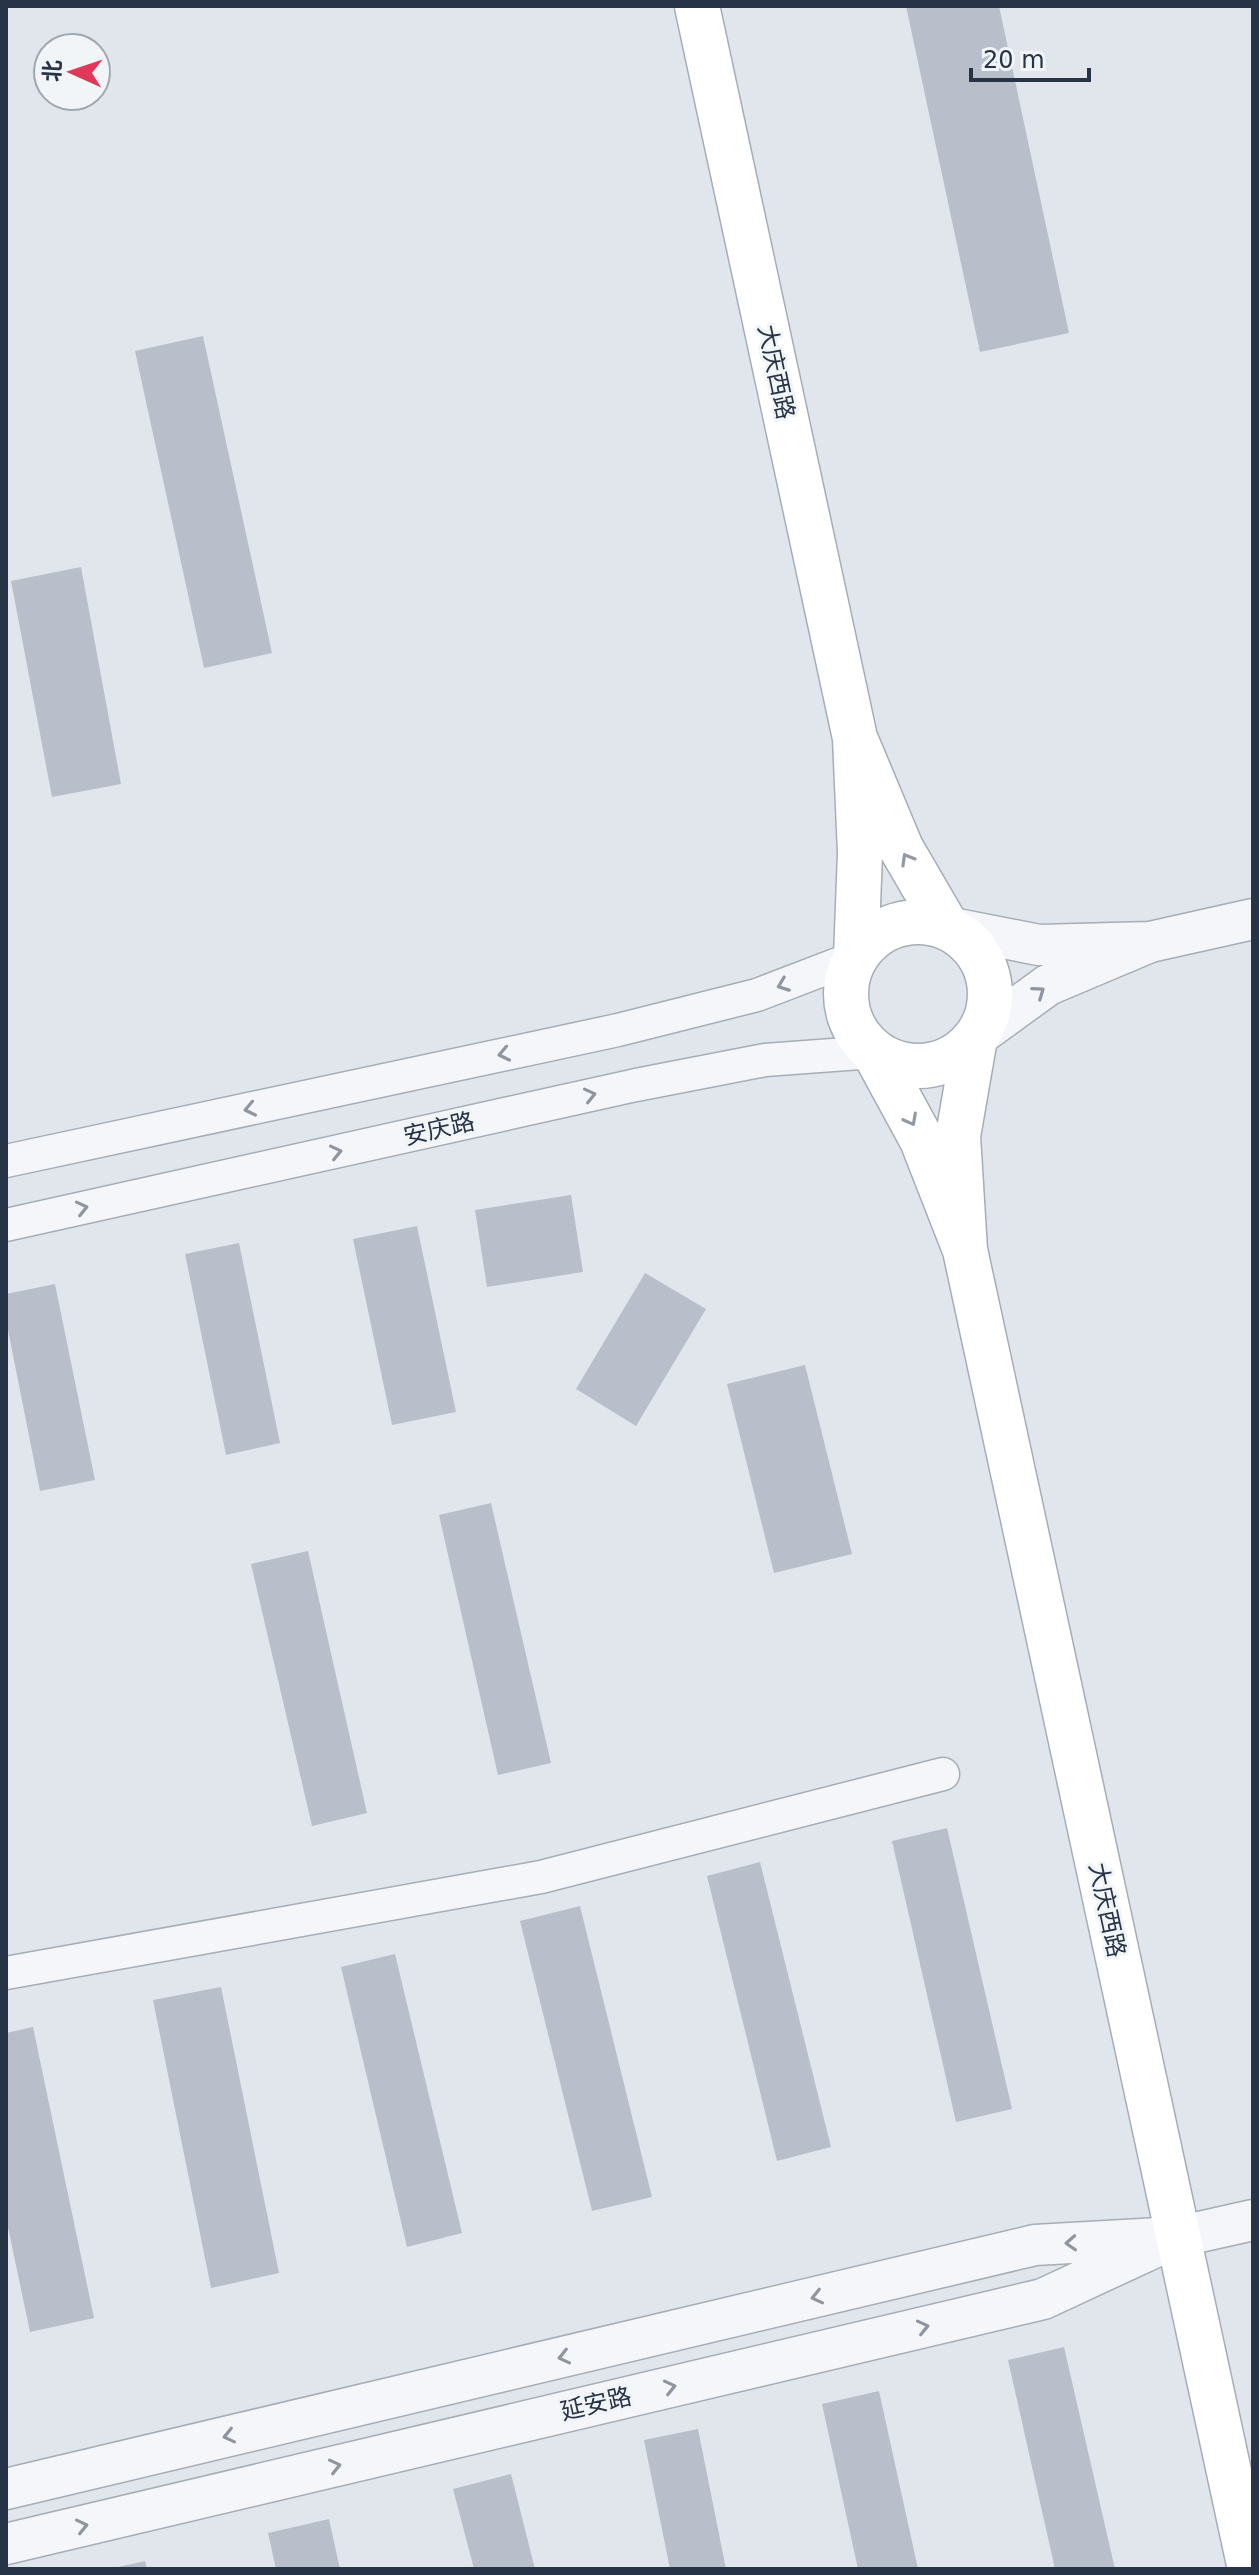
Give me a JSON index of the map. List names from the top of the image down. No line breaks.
{"streets":{"main road":["大庆西路"],"street":["安庆路","延安路"]},"crossings":[["大庆西路","延安路"]],"scale_bar":"20 m","north":"left"}
